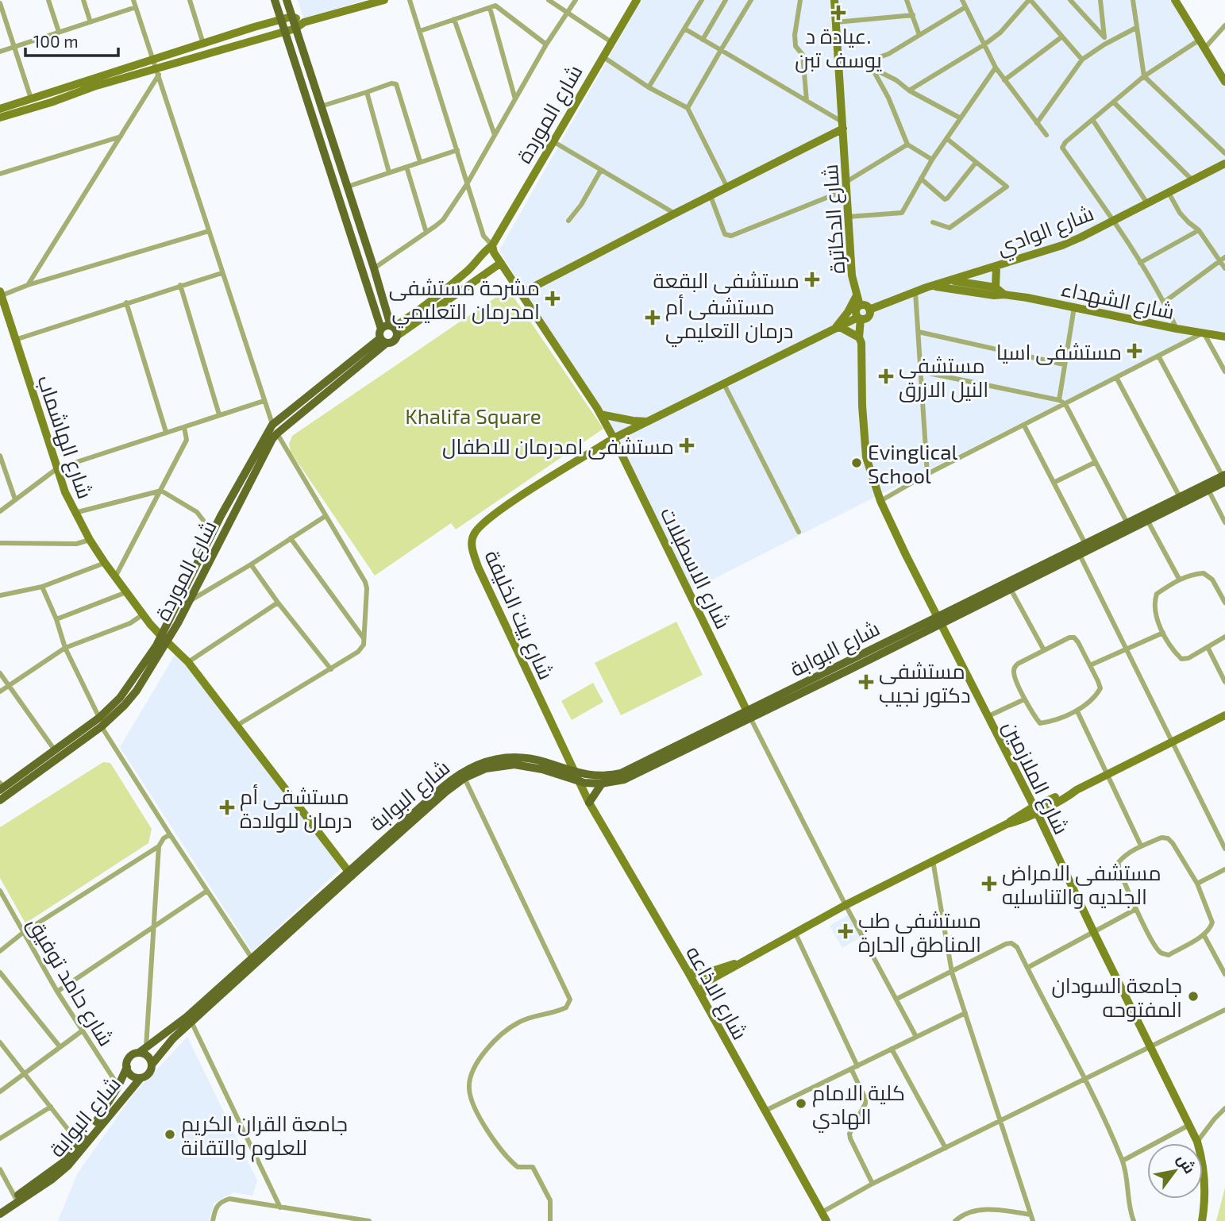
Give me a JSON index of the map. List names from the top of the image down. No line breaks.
{"streets":{"main road":["شارع الموردة","شارع البوابة"],"street":["شارع الدكاترة","شارع الوادي","شارع الشهداء","شارع الهاشماب","شارع الاسطبلات","شارع بيت الخليفة","شارع الملازمين","شارع حامد توفيق","شارع الاذاعه"]},"crossings":[["شارع الموردة","شارع الهاشماب"],["شارع الموردة","شارع الاسطبلات"],["شارع الوادي","شارع الشهداء"],["شارع الهاشماب","شارع البوابة"],["شارع الاسطبلات","شارع بيت الخليفة"],["شارع الاسطبلات","شارع البوابة"],["شارع بيت الخليفة","شارع البوابة"],["شارع بيت الخليفة","شارع الاذاعه"],["شارع البوابة","شارع الملازمين"],["شارع البوابة","شارع حامد توفيق"],["شارع البوابة","شارع الاذاعه"]],"parks":["Khalifa Square"],"places":{"health":["عيادة د. يوسف تبن","مستشفى البقعة","مشرحة مستشفى امدرمان التعليمي","مستشفى أم درمان التعليمي","مستشفى اسيا","مستشفى النيل الازرق","مستشفى امدرمان للاطفال","مستشفى دكتور نجيب","مستشفى أم درمان للولادة","مستشفى الامراض الجلديه والتناسليه","مستشفى طب المناطق الحارة"],"other":["Evinglical School","جامعة السودان المفتوحه","كلية الامام الهادي","جامعة القران الكريم للعلوم والتقانة"]},"scale_bar":"100 m","north":"top right"}
